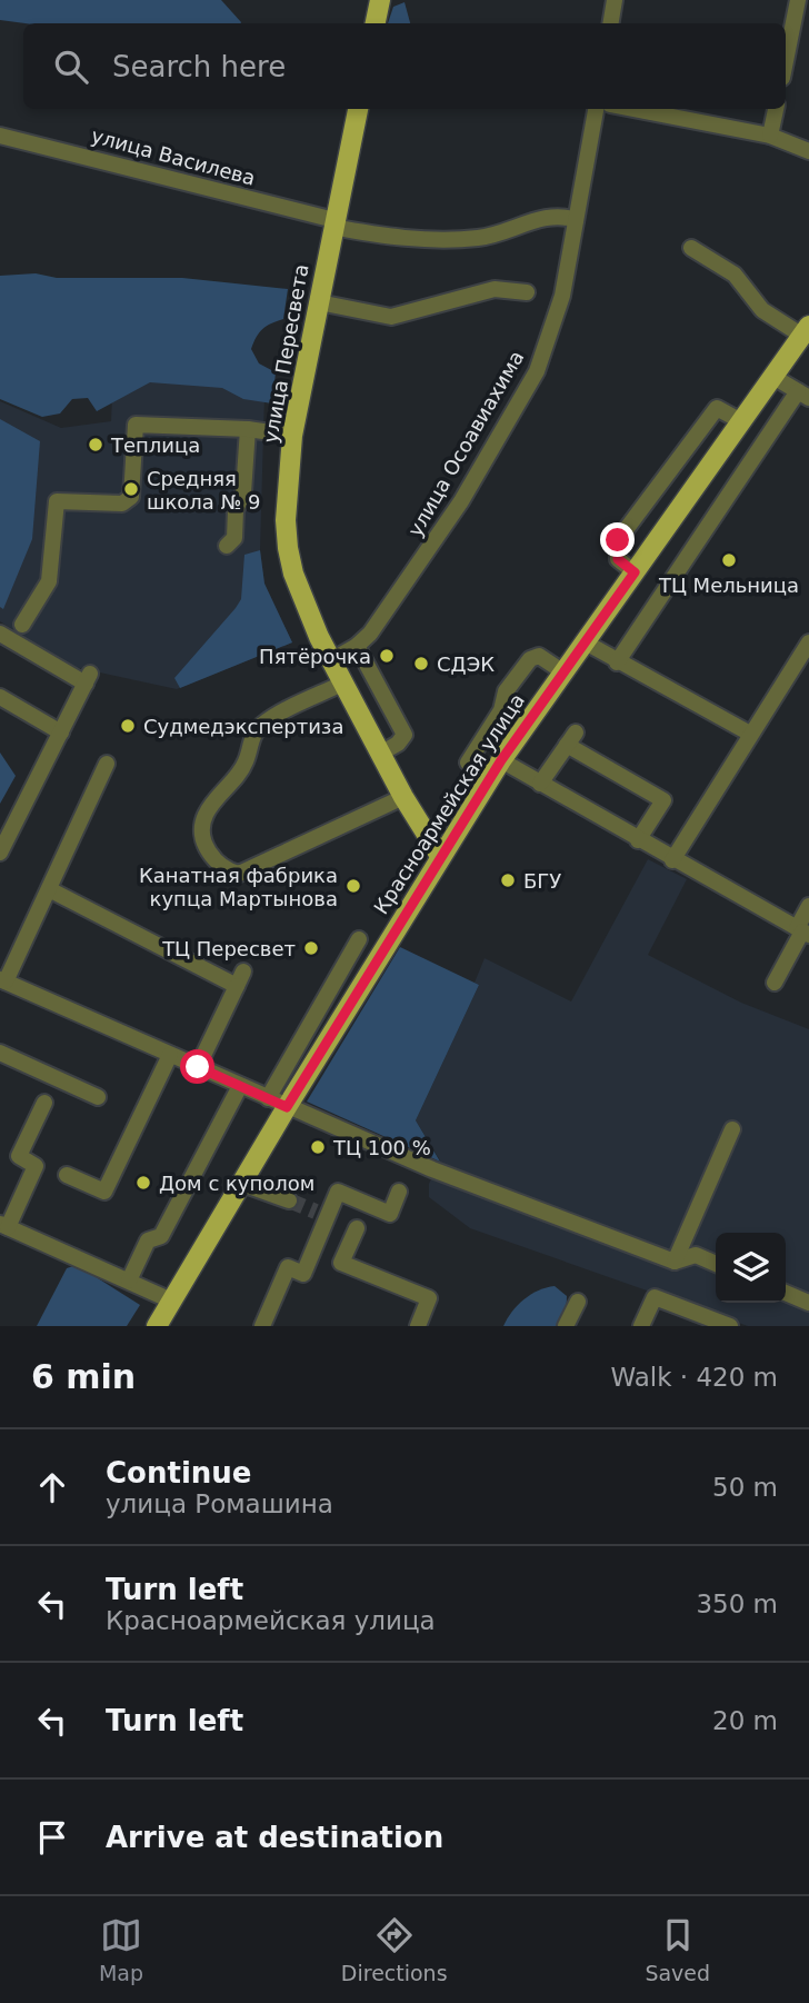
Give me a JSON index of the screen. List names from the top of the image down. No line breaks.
{"streets":{"main road":["улица Пересвета","Красноармейская улица"],"street":["улица Василева","улица Осоавиахима"]},"crossings":[["улица Василева","улица Пересвета"],["улица Василева","улица Осоавиахима"],["улица Пересвета","улица Осоавиахима"],["улица Пересвета","Красноармейская улица"]],"places":["Теплица","Средняя школа № 9","ТЦ Мельница","Пятёрочка","СДЭК","Судмедэкспертиза","БГУ","Канатная фабрика купца Мартынова","ТЦ Пересвет","ТЦ 100 %","Дом с куполом"],"page":{"search":"Search here","heading":["6 min","Walk · 420 m"],"list":[["Continue","улица Ромашина","50 m"],["Turn left","Красноармейская улица","350 m"],["Turn left","20 m"],"Arrive at destination"],"nav":["Map","Directions","Saved"]}}
